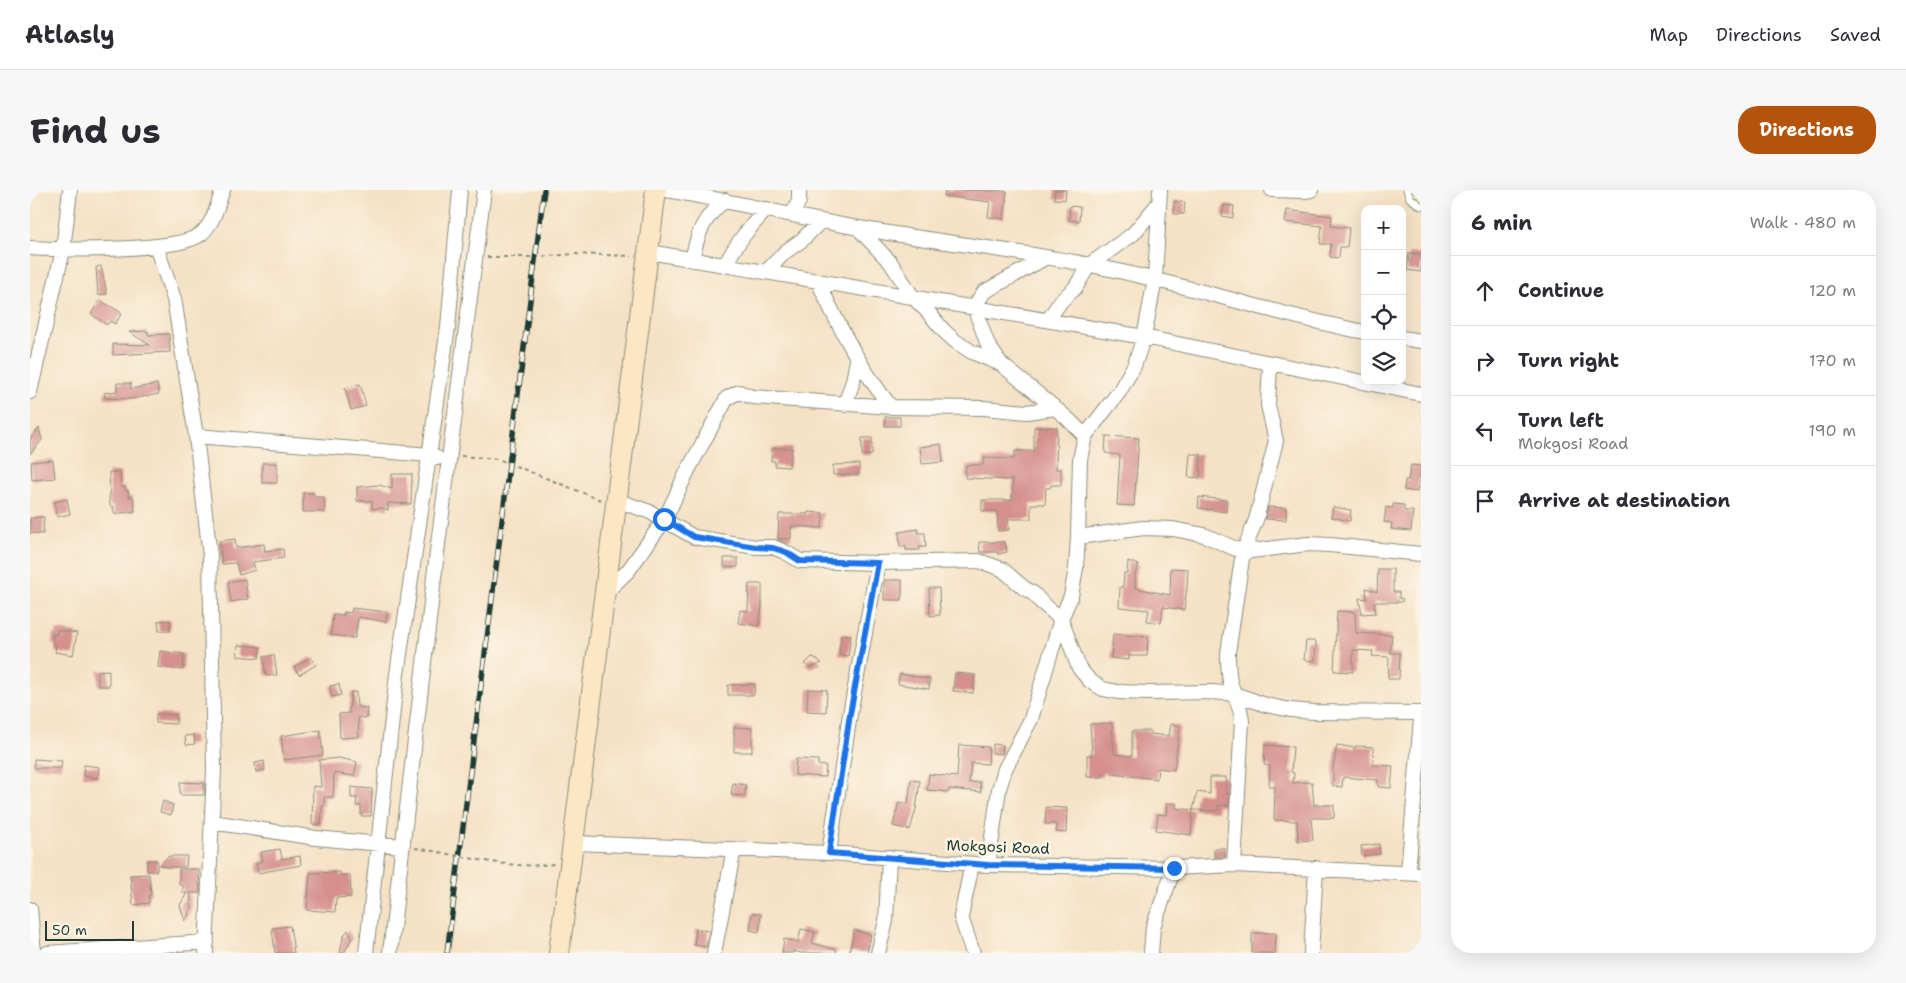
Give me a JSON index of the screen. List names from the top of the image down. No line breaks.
{"streets":{"street":["Mokgosi Road"]},"scale_bar":"50 m","page":{"header":"Atlasly","nav":["Map","Directions","Saved"],"buttons":"Directions","title":"Find us","heading":["6 min","Walk · 480 m"],"map_buttons":["+","−"],"list":[["Continue","120 m"],["Turn right","170 m"],["Turn left","Mokgosi Road","190 m"],"Arrive at destination"],"scale":"50 m"}}
